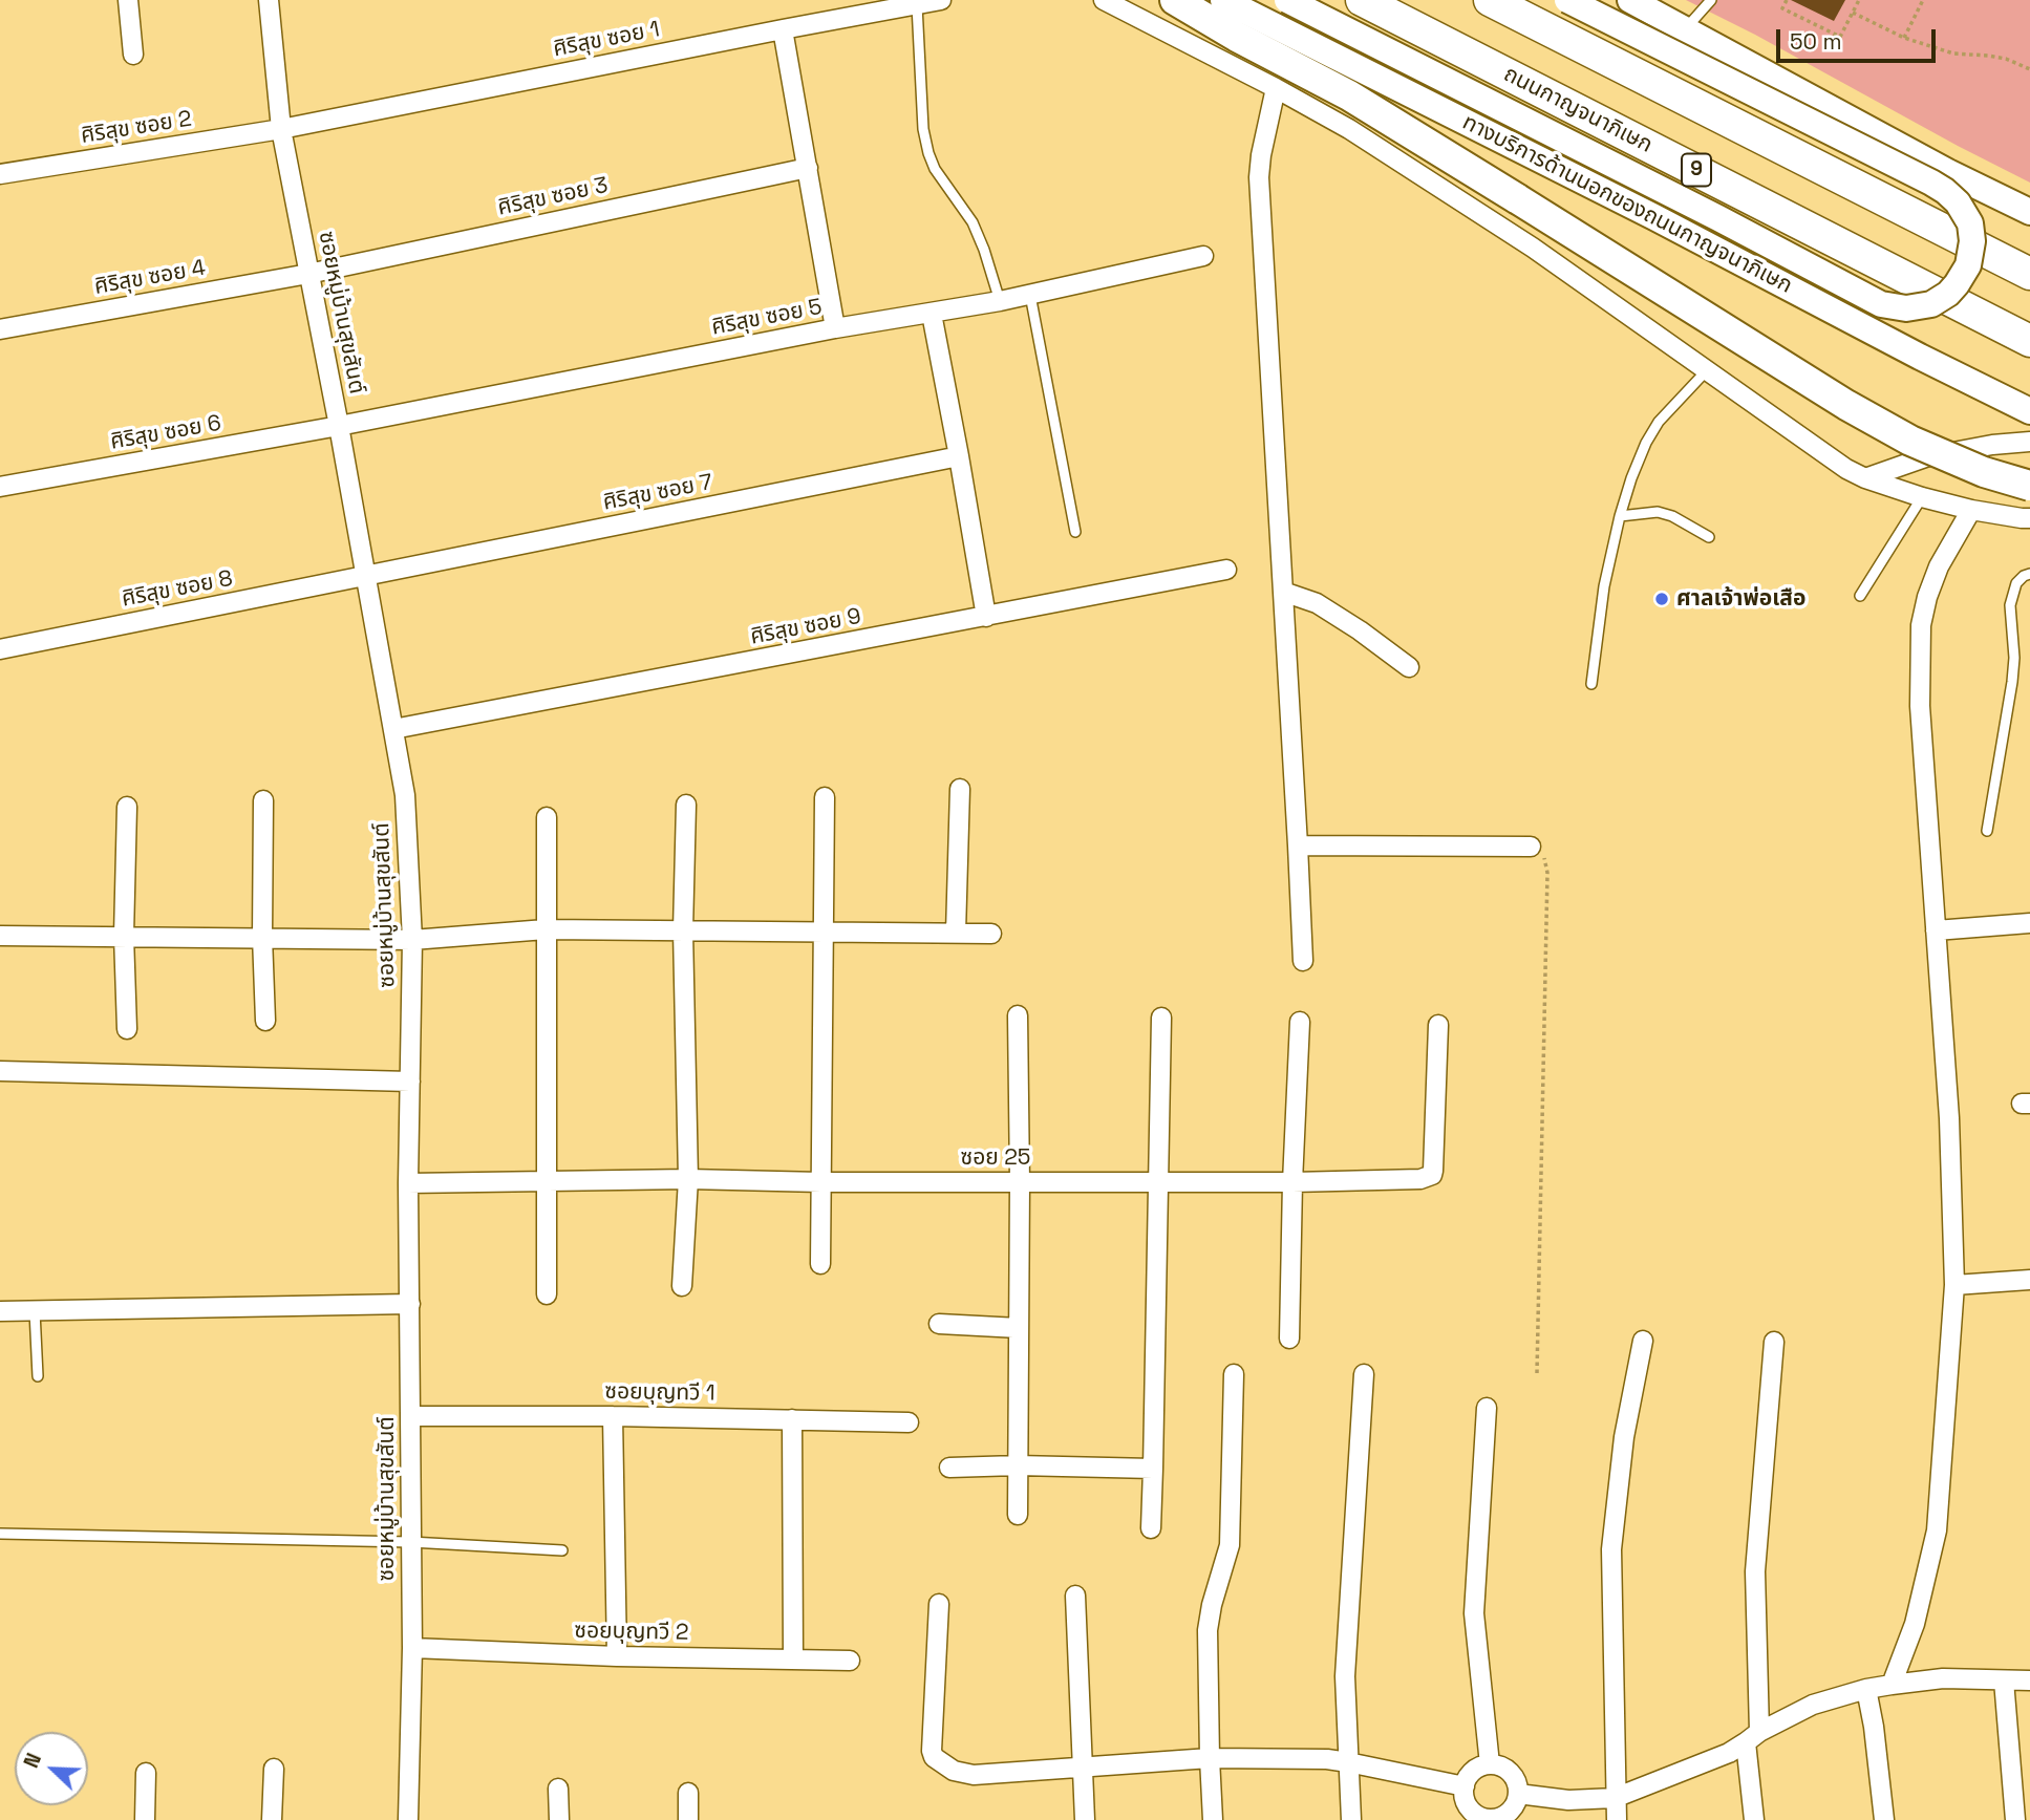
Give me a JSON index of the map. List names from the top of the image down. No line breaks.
{"streets":{"highway":["ถนนกาญจนาภิเษก","9"],"main road":["ทางบริการด้านนอกของถนนกาญจนาภิเษก"],"street":["ศิริสุข ซอย 1","ศิริสุข ซอย 2","ศิริสุข ซอย 3","ศิริสุข ซอย 4","ซอยหมู่บ้านสุขสันต์","ศิริสุข ซอย 5","ศิริสุข ซอย 6","ศิริสุข ซอย 7","ศิริสุข ซอย 8","ศิริสุข ซอย 9","ซอย 25","ซอยบุญทวี 1","ซอยบุญทวี 2"]},"crossings":[["ศิริสุข ซอย 1","ศิริสุข ซอย 2"],["ศิริสุข ซอย 1","ซอยหมู่บ้านสุขสันต์"],["ศิริสุข ซอย 2","ซอยหมู่บ้านสุขสันต์"],["ศิริสุข ซอย 3","ศิริสุข ซอย 4"],["ศิริสุข ซอย 3","ซอยหมู่บ้านสุขสันต์"],["ศิริสุข ซอย 4","ซอยหมู่บ้านสุขสันต์"],["ซอยหมู่บ้านสุขสันต์","ศิริสุข ซอย 5"],["ซอยหมู่บ้านสุขสันต์","ศิริสุข ซอย 6"],["ซอยหมู่บ้านสุขสันต์","ศิริสุข ซอย 7"],["ซอยหมู่บ้านสุขสันต์","ศิริสุข ซอย 8"],["ซอยหมู่บ้านสุขสันต์","ศิริสุข ซอย 9"],["ซอยหมู่บ้านสุขสันต์","ซอย 25"],["ซอยหมู่บ้านสุขสันต์","ซอยบุญทวี 1"],["ซอยหมู่บ้านสุขสันต์","ซอยบุญทวี 2"],["ศิริสุข ซอย 5","ศิริสุข ซอย 6"],["ศิริสุข ซอย 7","ศิริสุข ซอย 8"]],"places":["ศาลเจ้าพ่อเสือ"],"scale_bar":"50 m","north":"top left"}
